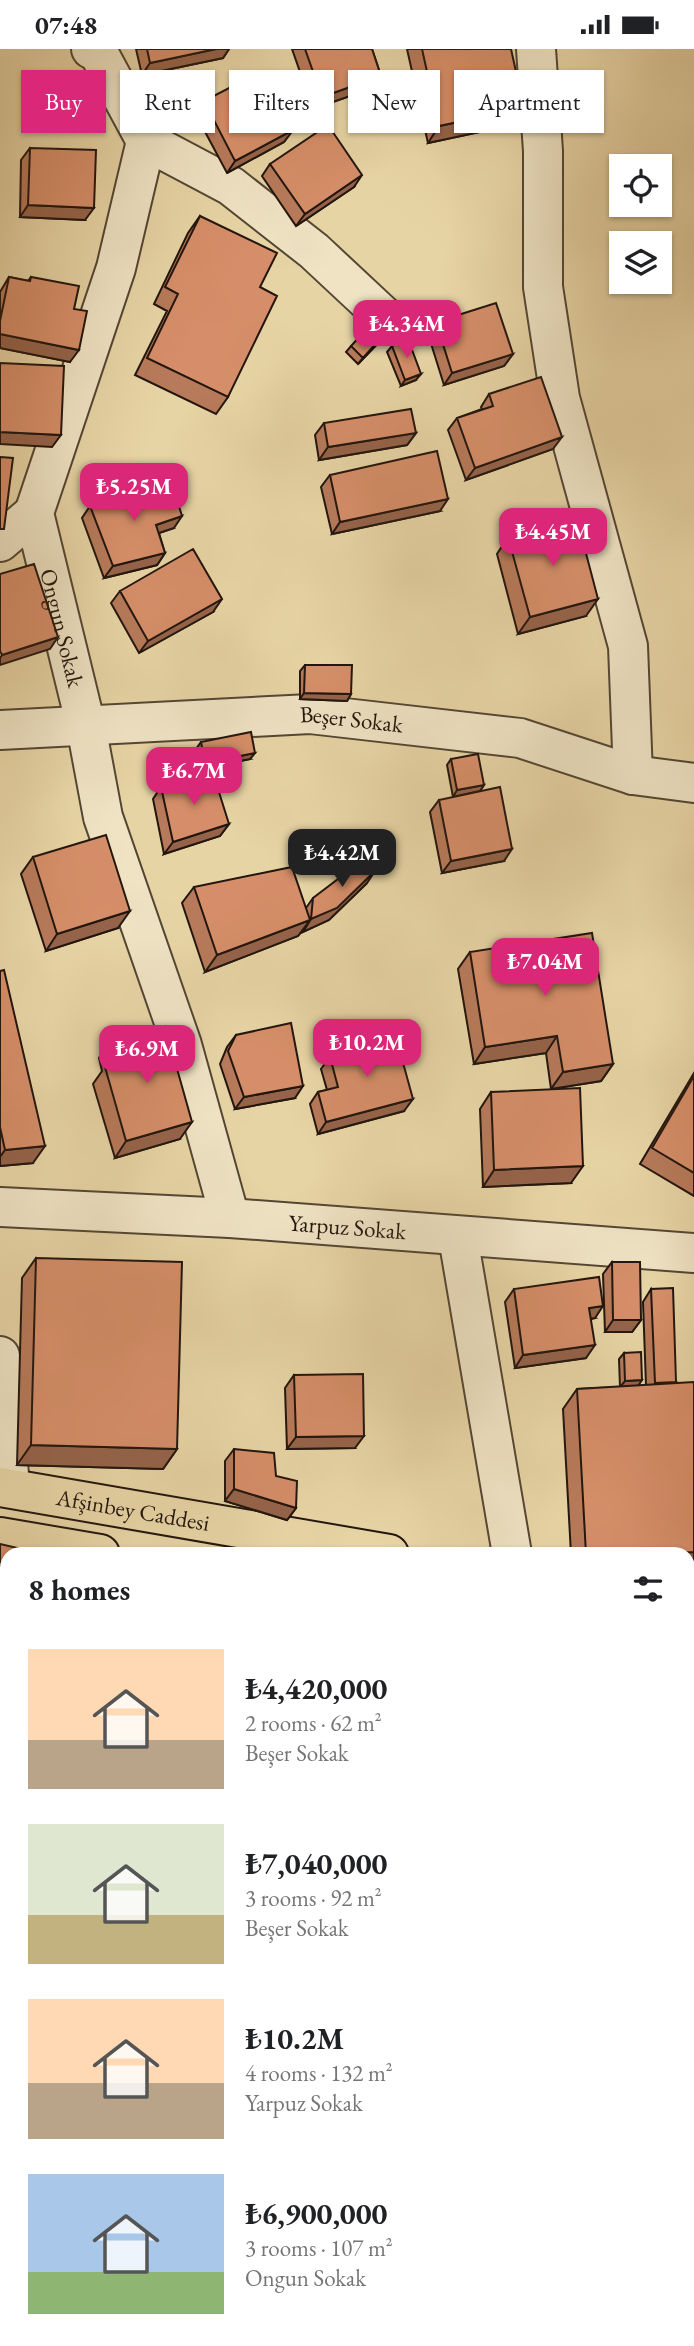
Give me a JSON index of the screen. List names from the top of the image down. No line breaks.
{"streets":{"main road":["Afşinbey Caddesi"],"street":["Ongun Sokak","Beşer Sokak","Yarpuz Sokak"]},"crossings":[["Ongun Sokak","Beşer Sokak"],["Ongun Sokak","Yarpuz Sokak"]],"page":{"status":"07:48","chip":["Buy","Rent","Filters","New","Apartment"],"price":["₺4.34M","₺5.25M","₺4.45M","₺6.7M","₺4.42M","₺7.04M","₺10.2M","₺6.9M"],"heading":"8 homes","list":[{"name":"₺4,420,000","note":"2 rooms · 62 m² · Beşer Sokak"},{"name":"₺7,040,000","note":"3 rooms · 92 m² · Beşer Sokak"},{"name":"₺10.2M","note":"4 rooms · 132 m² · Yarpuz Sokak"},{"name":"₺6,900,000","note":"3 rooms · 107 m² · Ongun Sokak"}]}}
